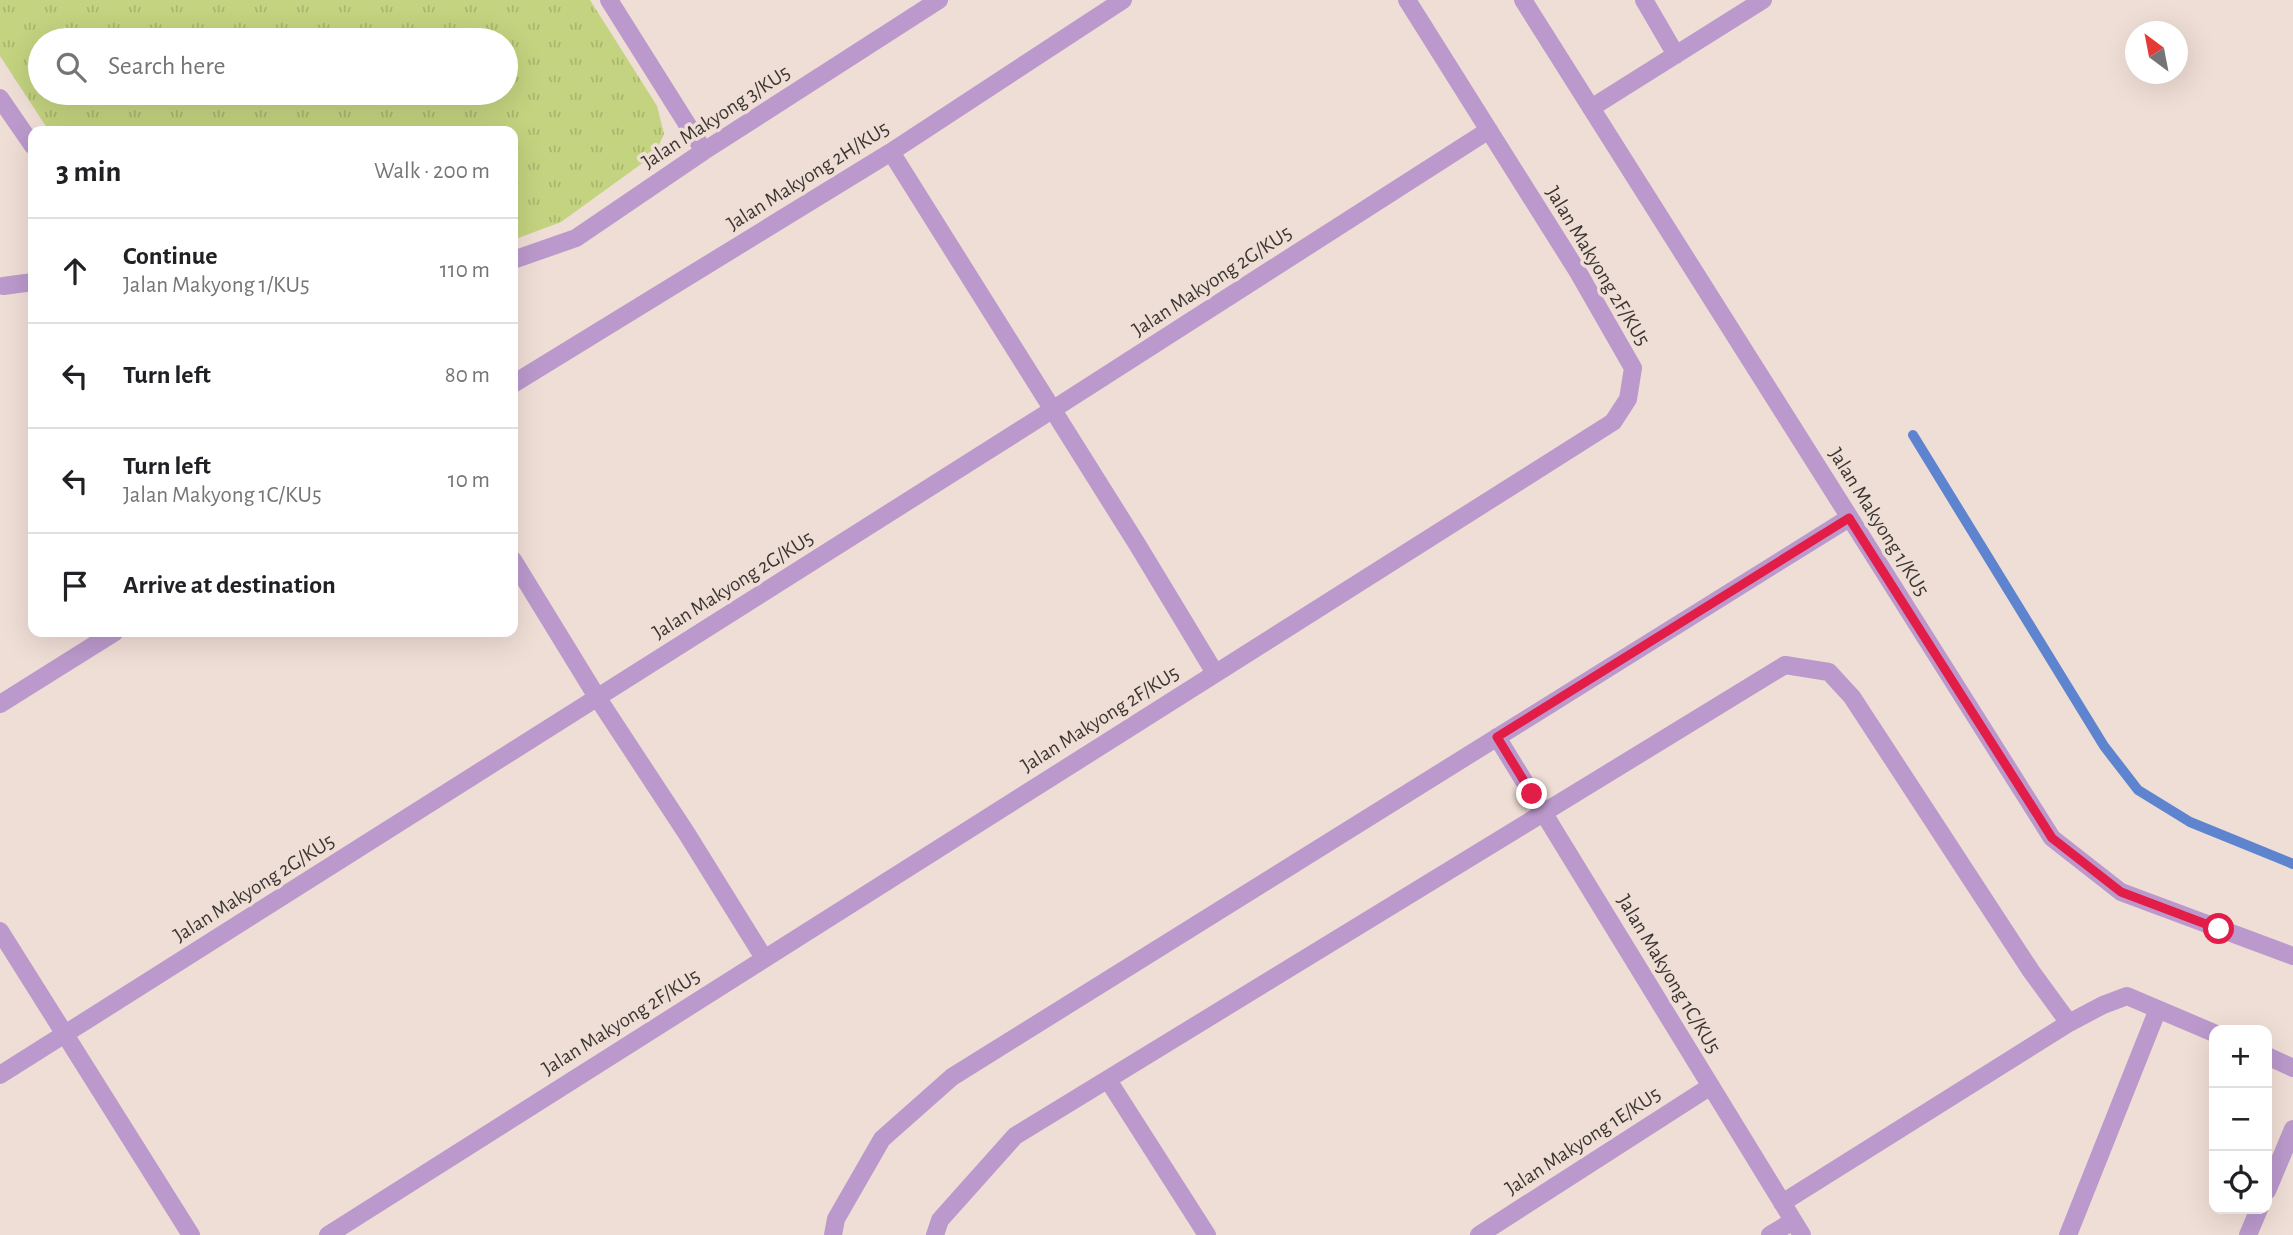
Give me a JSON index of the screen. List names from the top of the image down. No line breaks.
{"streets":{"street":["Jalan Makyong 3/KU5","Jalan Makyong 2H/KU5","Jalan Makyong 2F/KU5","Jalan Makyong 2G/KU5","Jalan Makyong 1/KU5","Jalan Makyong 1C/KU5","Jalan Makyong 1E/KU5"]},"crossings":[["Jalan Makyong 2F/KU5","Jalan Makyong 2G/KU5"],["Jalan Makyong 1C/KU5","Jalan Makyong 1E/KU5"]],"north":"top left","page":{"search":"Search here","heading":["3 min","Walk · 200 m"],"list":[["Continue","Jalan Makyong 1/KU5","110 m"],["Turn left","80 m"],["Turn left","Jalan Makyong 1C/KU5","10 m"],"Arrive at destination"],"map_buttons":["+","−"]}}
